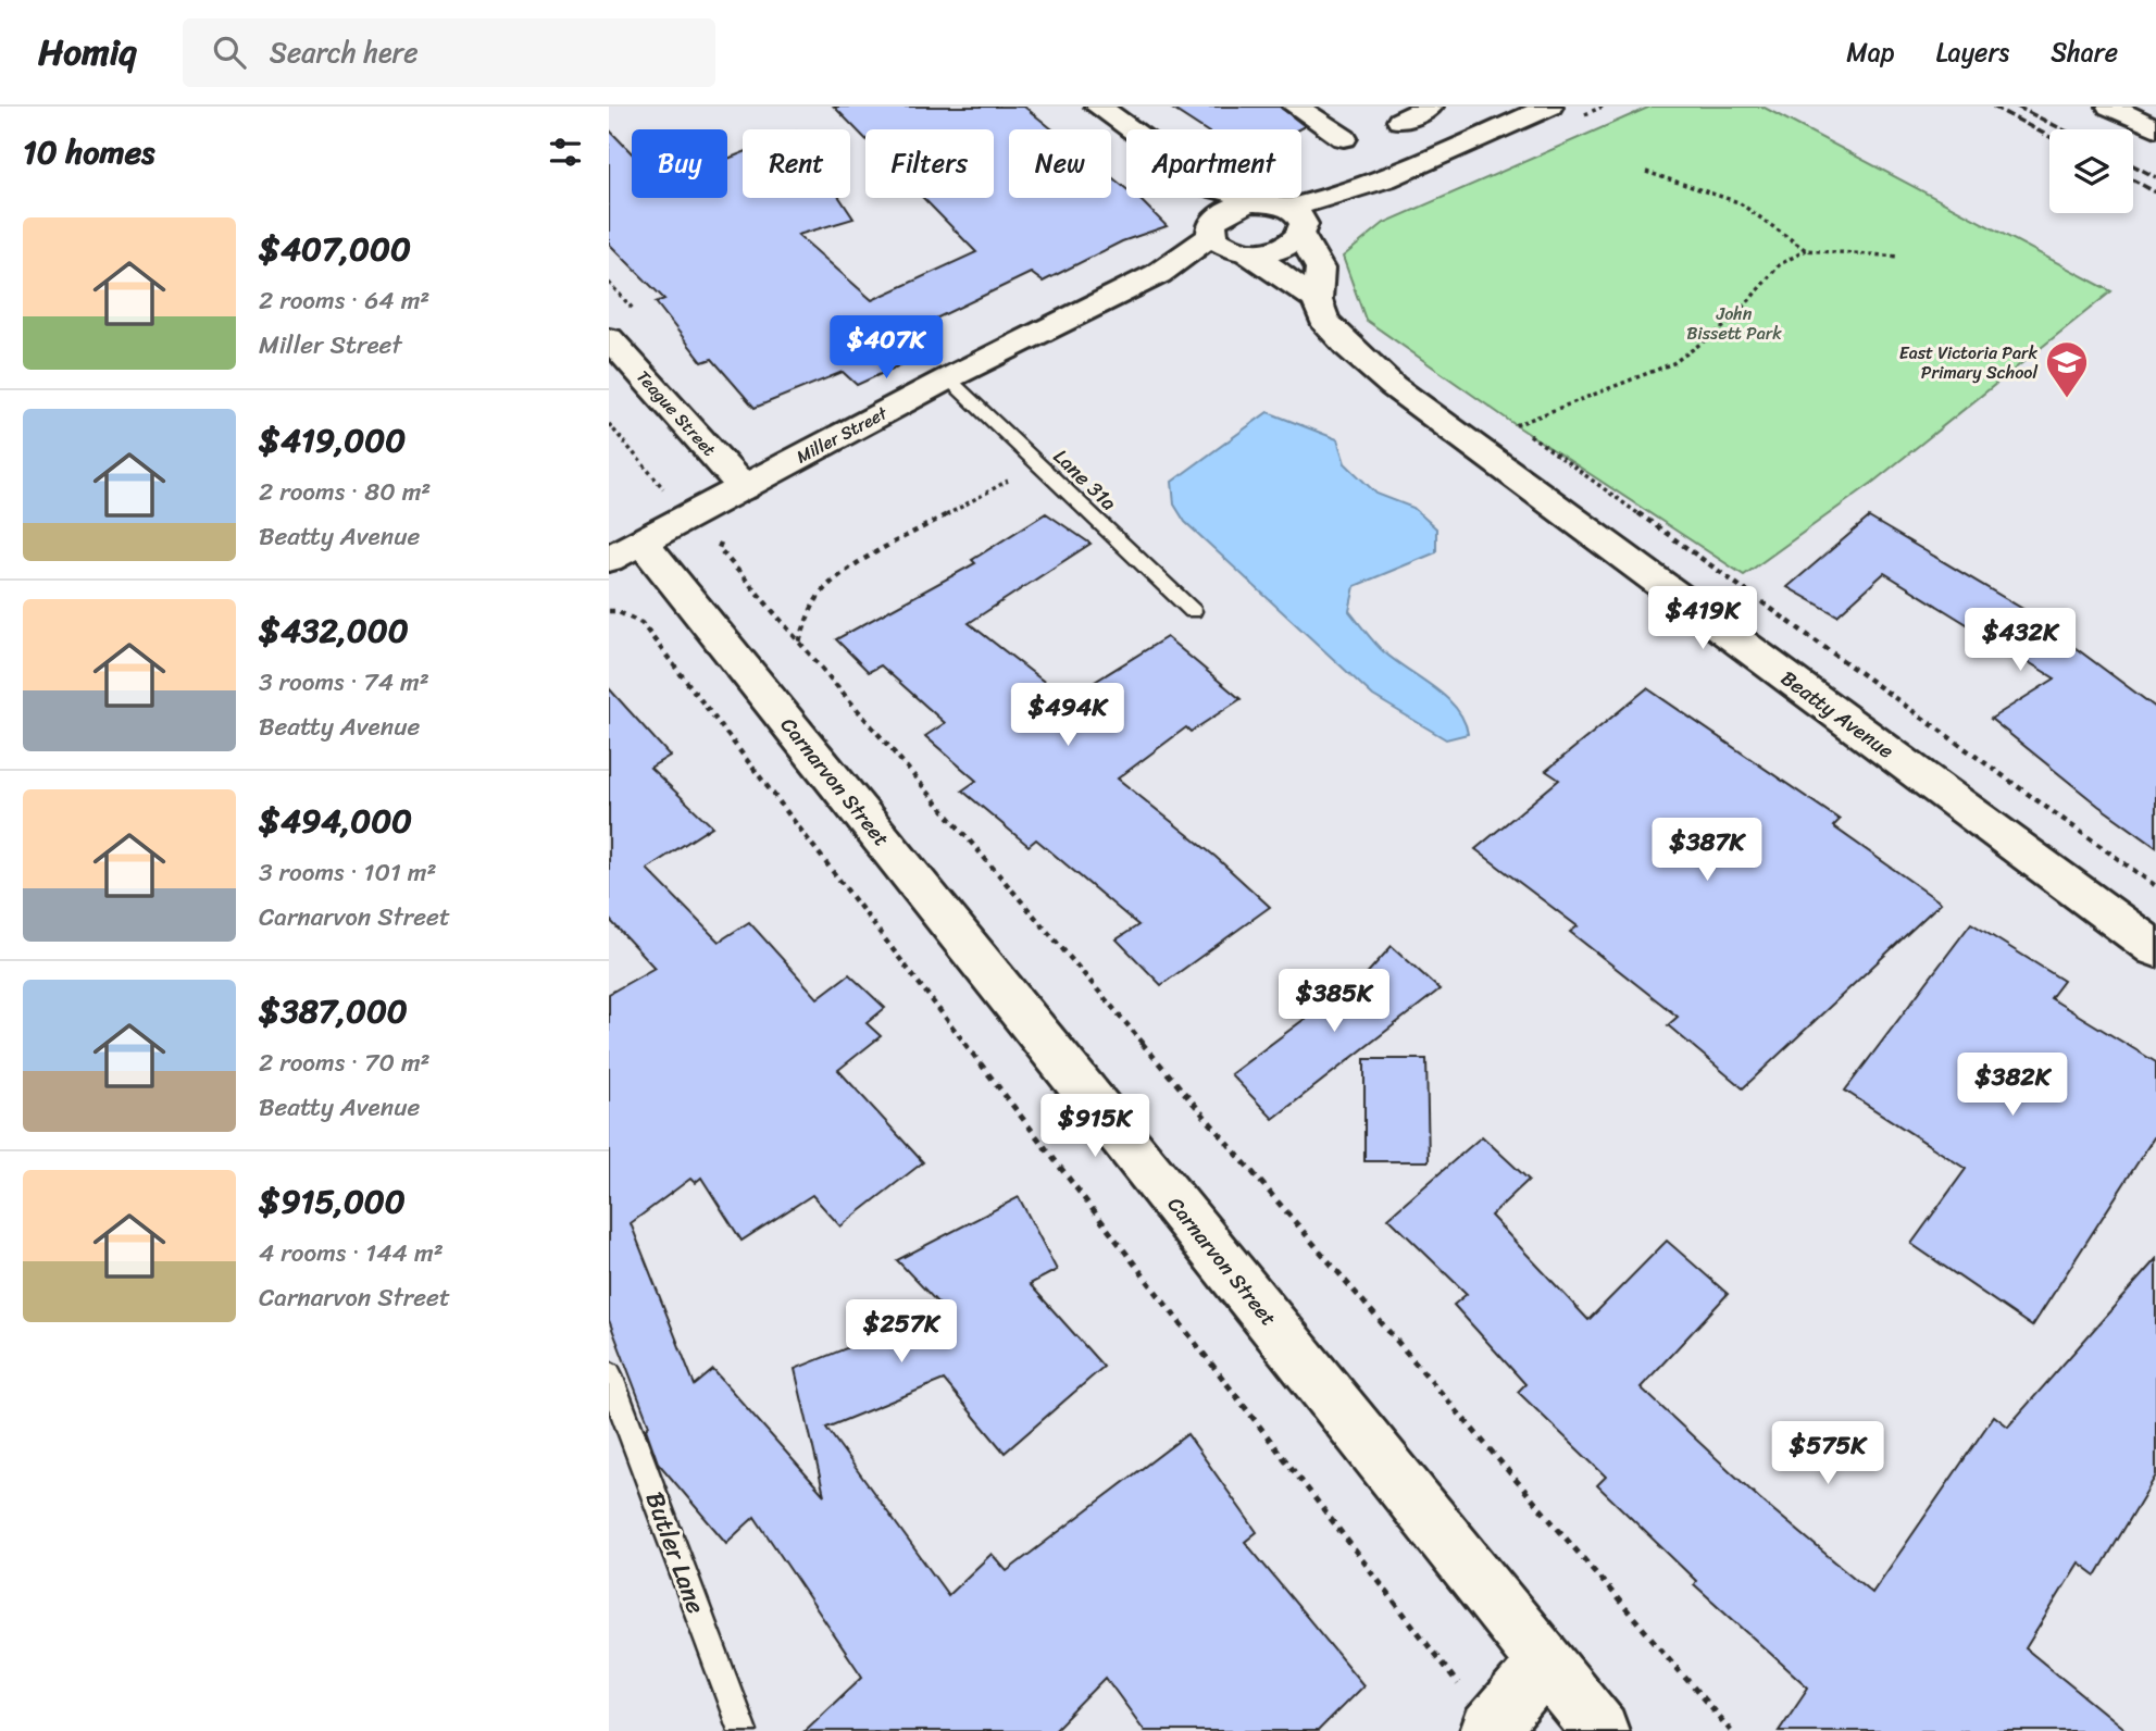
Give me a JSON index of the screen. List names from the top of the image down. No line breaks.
{"streets":{"street":["Teague Street","Miller Street","Beatty Avenue","Carnarvon Street"],"lane":["Lane 31a","Butler Lane"]},"crossings":[["Teague Street","Miller Street"],["Miller Street","Lane 31a"],["Miller Street","Beatty Avenue"],["Miller Street","Carnarvon Street"]],"parks":["John Bissett Park"],"places":{"school or university":["East Victoria Park Primary School"]},"page":{"header":"Homiq","search":"Search here","nav":["Map","Layers","Share"],"heading":"10 homes","chip":["Buy","Rent","Filters","New","Apartment"],"list":[{"name":"$407,000","note":"2 rooms · 64 m² · Miller Street"},{"name":"$419,000","note":"2 rooms · 80 m² · Beatty Avenue"},{"name":"$432,000","note":"3 rooms · 74 m² · Beatty Avenue"},{"name":"$494,000","note":"3 rooms · 101 m² · Carnarvon Street"},{"name":"$387,000","note":"2 rooms · 70 m² · Beatty Avenue"},{"name":"$915,000","note":"4 rooms · 144 m² · Carnarvon Street"}],"price":["$407K","$419K","$432K","$494K","$387K","$385K","$382K","$915K","$257K","$575K"]}}
